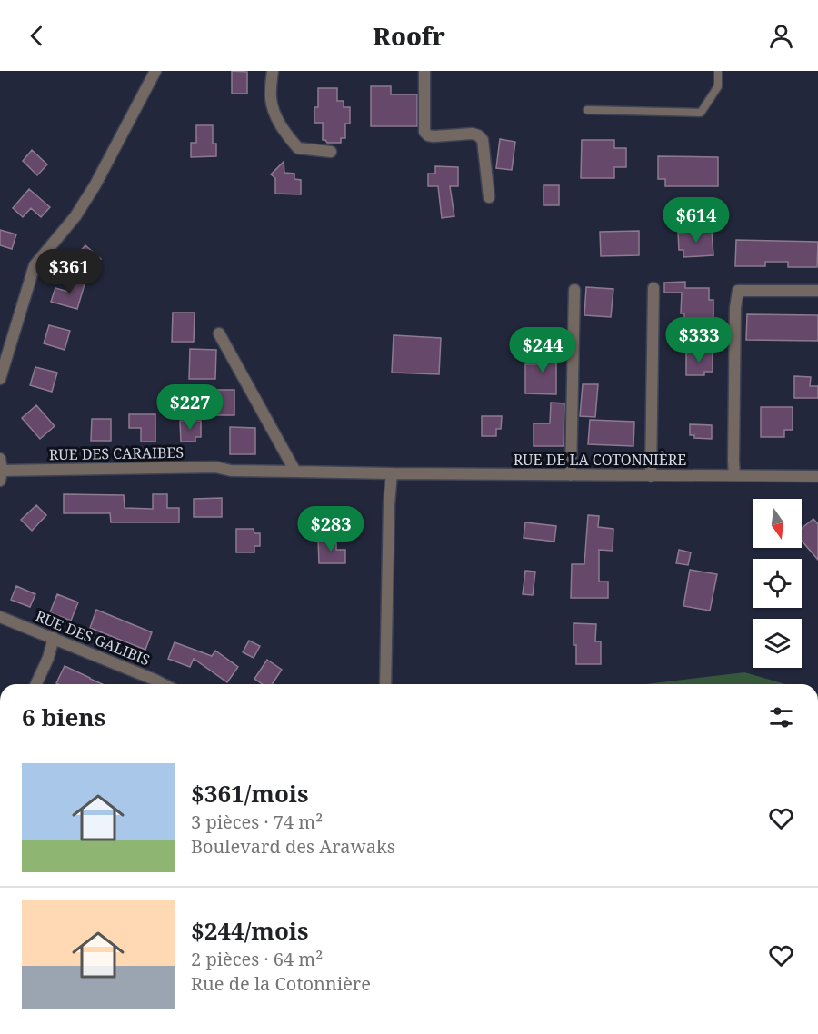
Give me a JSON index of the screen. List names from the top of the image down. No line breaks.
{"streets":{"street":["RUE DES CARAIBES","RUE DE LA COTONNIÈRE","RUE DES GALIBIS"]},"crossings":[["RUE DES CARAIBES","RUE DE LA COTONNIÈRE"]],"north":"bottom","page":{"header":"Roofr","price":["$614","$361","$333","$244","$227","$283"],"heading":"6 biens","list":[{"name":"$361/mois","note":"3 pièces · 74 m² · Boulevard des Arawaks"},{"name":"$244/mois","note":"2 pièces · 64 m² · Rue de la Cotonnière"}]}}
